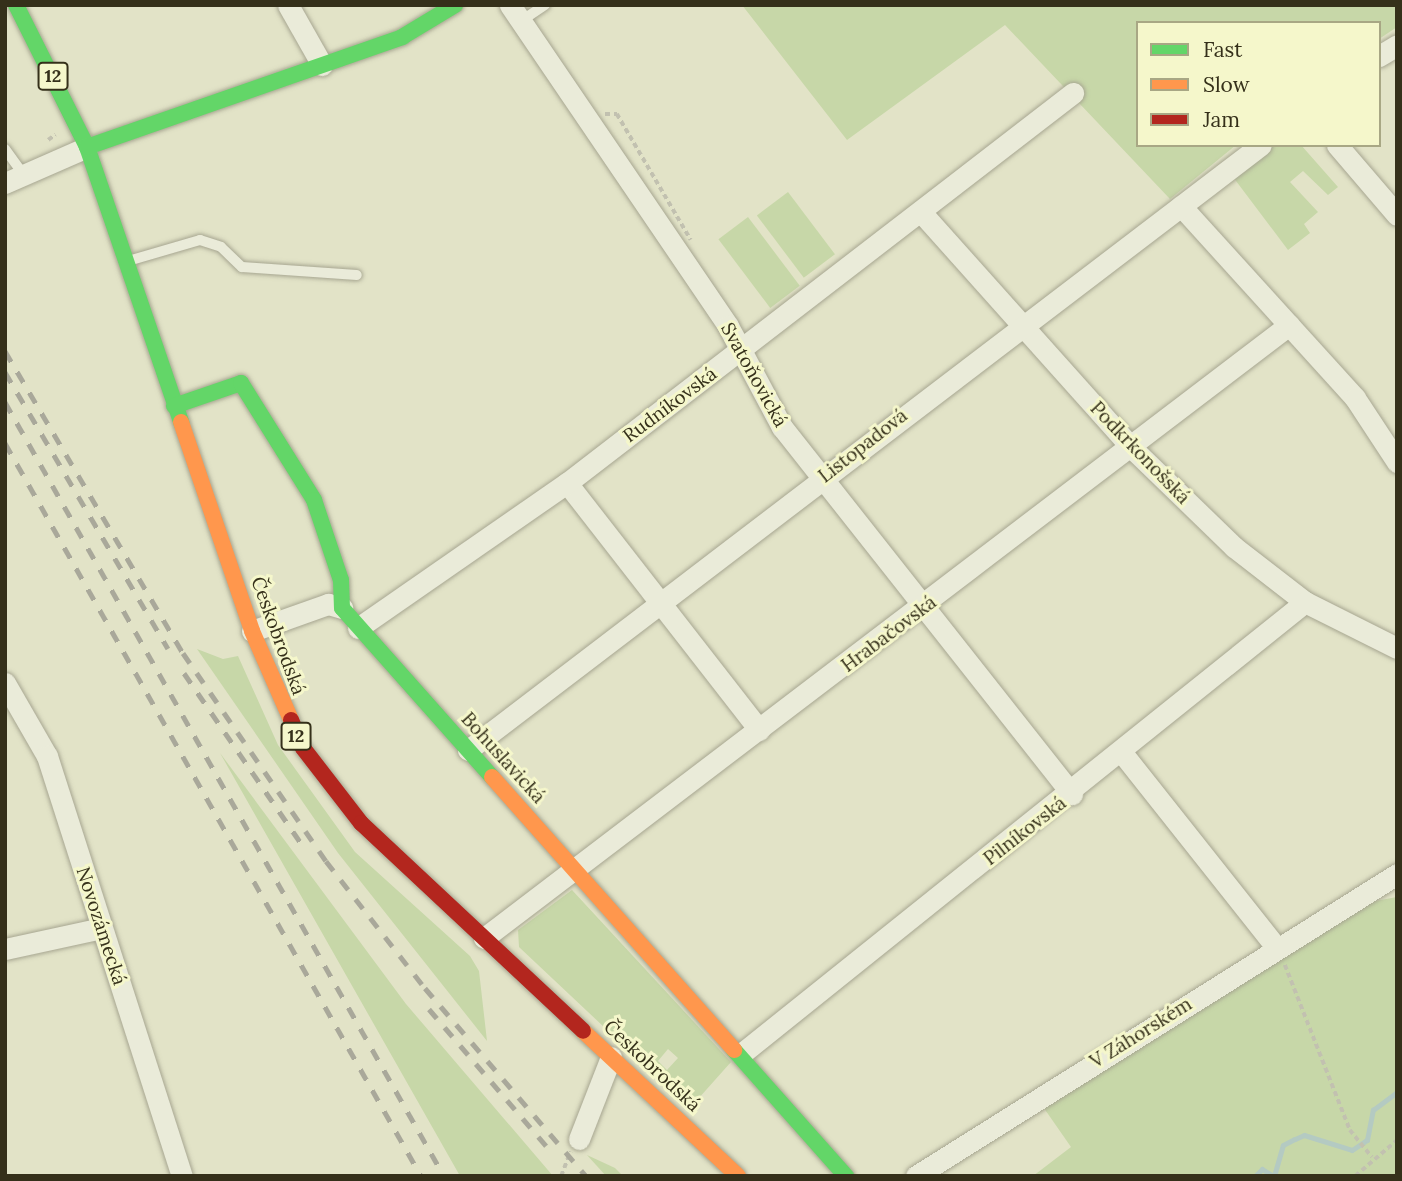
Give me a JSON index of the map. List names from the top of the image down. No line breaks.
{"streets":{"street":["12","Svatoňovická","Rudníkovská","Listopadová","Podkrkonošská","Hrabačovská","Českobrodská","Bohuslavická","Pilníkovská","Novozámecká","V Záhorském"]},"crossings":[["Svatoňovická","Rudníkovská"],["Svatoňovická","Listopadová"],["Svatoňovická","Hrabačovská"],["Svatoňovická","Pilníkovská"],["Rudníkovská","Podkrkonošská"],["Rudníkovská","Bohuslavická"],["Listopadová","Podkrkonošská"],["Listopadová","Bohuslavická"],["Podkrkonošská","Hrabačovská"],["Podkrkonošská","Pilníkovská"],["Hrabačovská","Českobrodská"],["Hrabačovská","Bohuslavická"],["Bohuslavická","Pilníkovská"]],"legend":["Fast","Slow","Jam"]}
